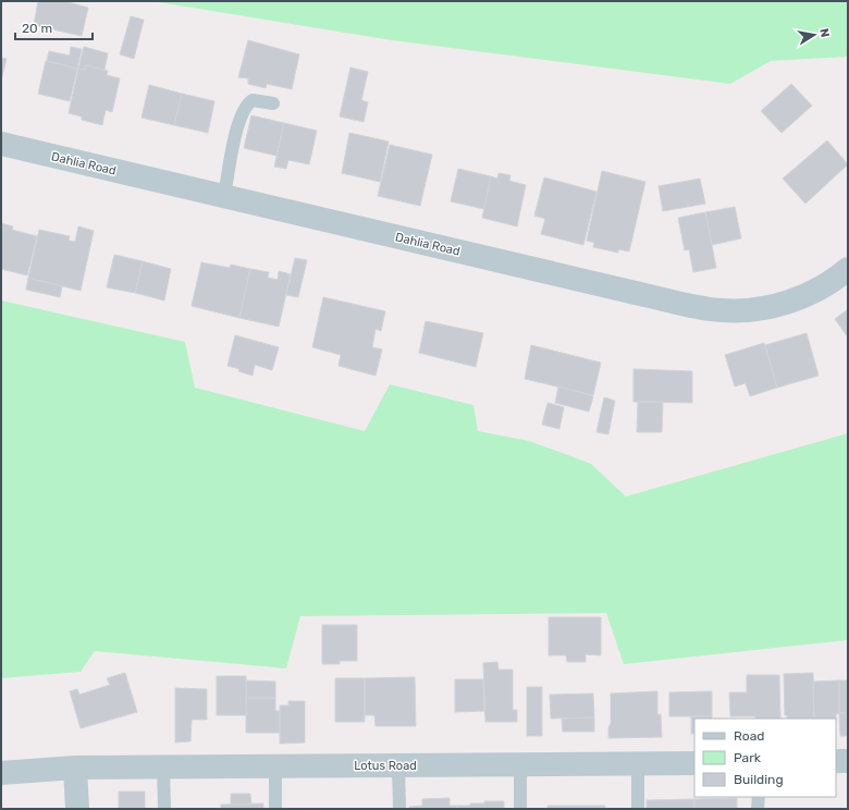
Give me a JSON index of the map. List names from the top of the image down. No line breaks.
{"streets":{"street":["Dahlia Road","Lotus Road"]},"legend":["Road","Park","Building"],"scale_bar":"20 m","north":"right"}
